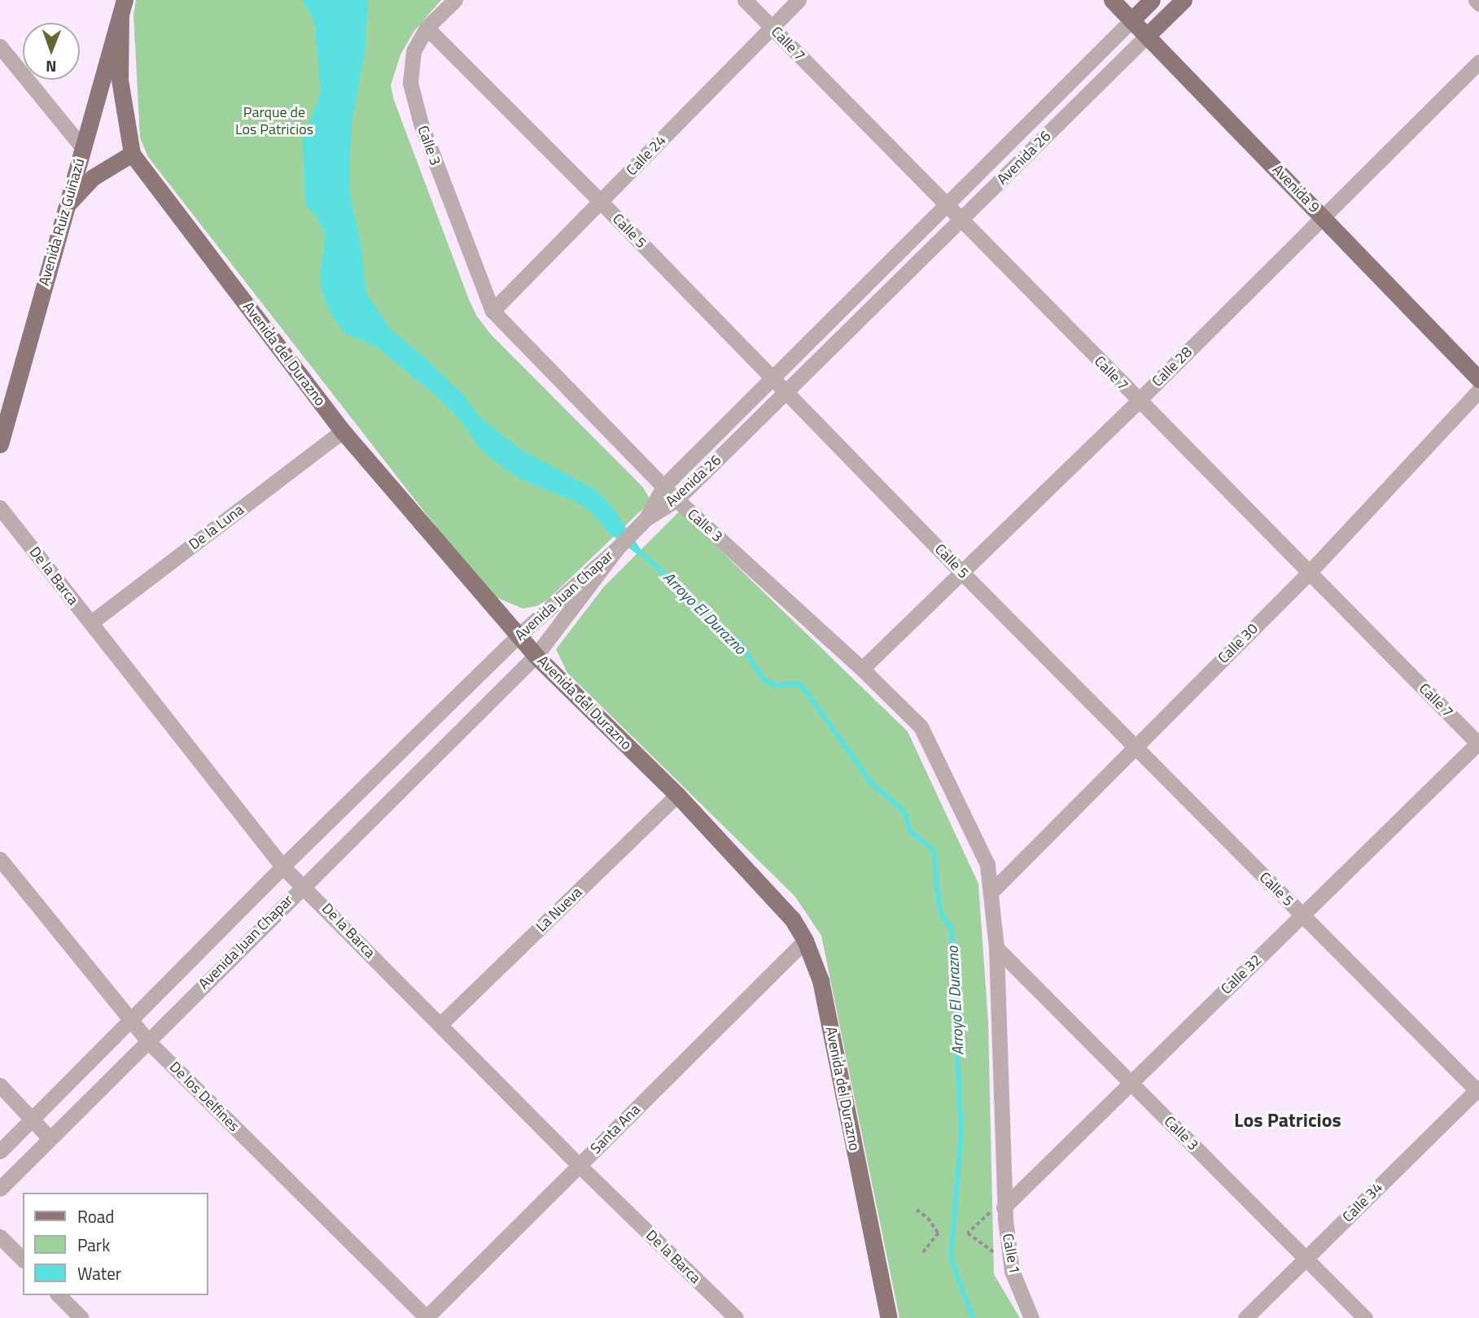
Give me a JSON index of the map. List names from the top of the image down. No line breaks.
{"streets":{"main road":["Avenida 26","Avenida 9","Avenida Ruiz Guiñazú","Avenida del Durazno"],"street":["Calle 7","Calle 3","Calle 24","Calle 5","Calle 28","De la Luna","De la Barca","Avenida Juan Chapar","Calle 30","La Nueva","Calle 32","De los Delfines","Santa Ana","Calle 34","Calle 1"]},"crossings":[["Calle 7","Calle 24"],["Calle 7","Avenida 26"],["Calle 7","Calle 28"],["Calle 7","Calle 30"],["Calle 7","Calle 32"],["Calle 3","Calle 24"],["Calle 3","Avenida 26"],["Calle 3","Calle 5"],["Calle 3","Calle 28"],["Calle 3","Calle 30"],["Calle 3","Calle 32"],["Calle 3","Calle 34"],["Calle 3","Calle 1"],["Calle 24","Calle 5"],["Avenida 26","Avenida 9"],["Avenida 26","Calle 5"],["Avenida 9","Calle 28"],["Calle 5","Calle 28"],["Calle 5","Calle 30"],["Calle 5","Calle 32"],["Calle 5","Calle 34"],["Avenida del Durazno","De la Luna"],["Avenida del Durazno","Avenida Juan Chapar"],["Avenida del Durazno","La Nueva"],["Avenida del Durazno","Santa Ana"],["De la Luna","De la Barca"],["De la Barca","Avenida Juan Chapar"],["De la Barca","La Nueva"],["De la Barca","Santa Ana"],["Avenida Juan Chapar","De los Delfines"],["Calle 32","Calle 1"],["De los Delfines","Santa Ana"]],"districts":["Los Patricios"],"water":["Arroyo El Durazno"],"parks":["Parque de Los Patricios"],"legend":["Road","Park","Water"],"north":"bottom"}
